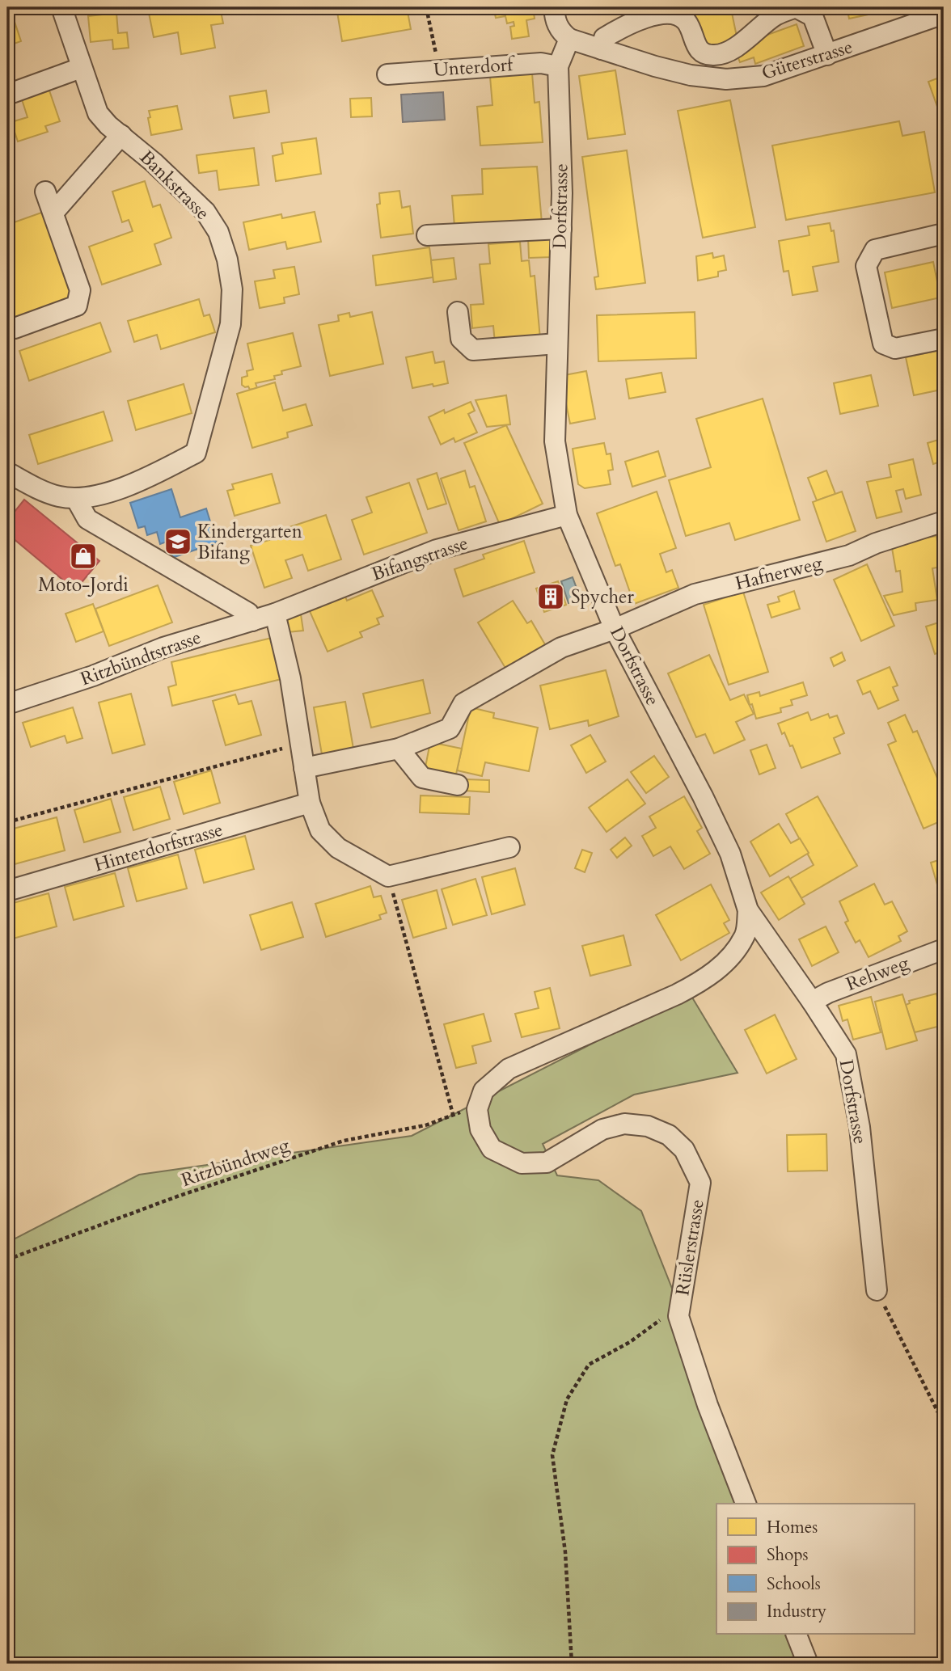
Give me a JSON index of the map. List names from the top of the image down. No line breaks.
{"streets":{"street":["Güterstrasse","Unterdorf","Bankstrasse","Dorfstrasse","Bifangstrasse","Hafnerweg","Ritzbündtstrasse","Hinterdorfstrasse","Rehweg","Rüslerstrasse"],"path":["Ritzbündtweg"]},"crossings":[["Güterstrasse","Dorfstrasse"],["Unterdorf","Dorfstrasse"],["Dorfstrasse","Bifangstrasse"],["Dorfstrasse","Hafnerweg"],["Dorfstrasse","Rehweg"],["Bifangstrasse","Ritzbündtstrasse"],["Ritzbündtweg","Rüslerstrasse"]],"places":{"school or university":["Kindergarten Bifang"],"shop":["Moto-Jordi"],"building":["Spycher"]},"legend":["Homes","Shops","Schools","Industry"]}
